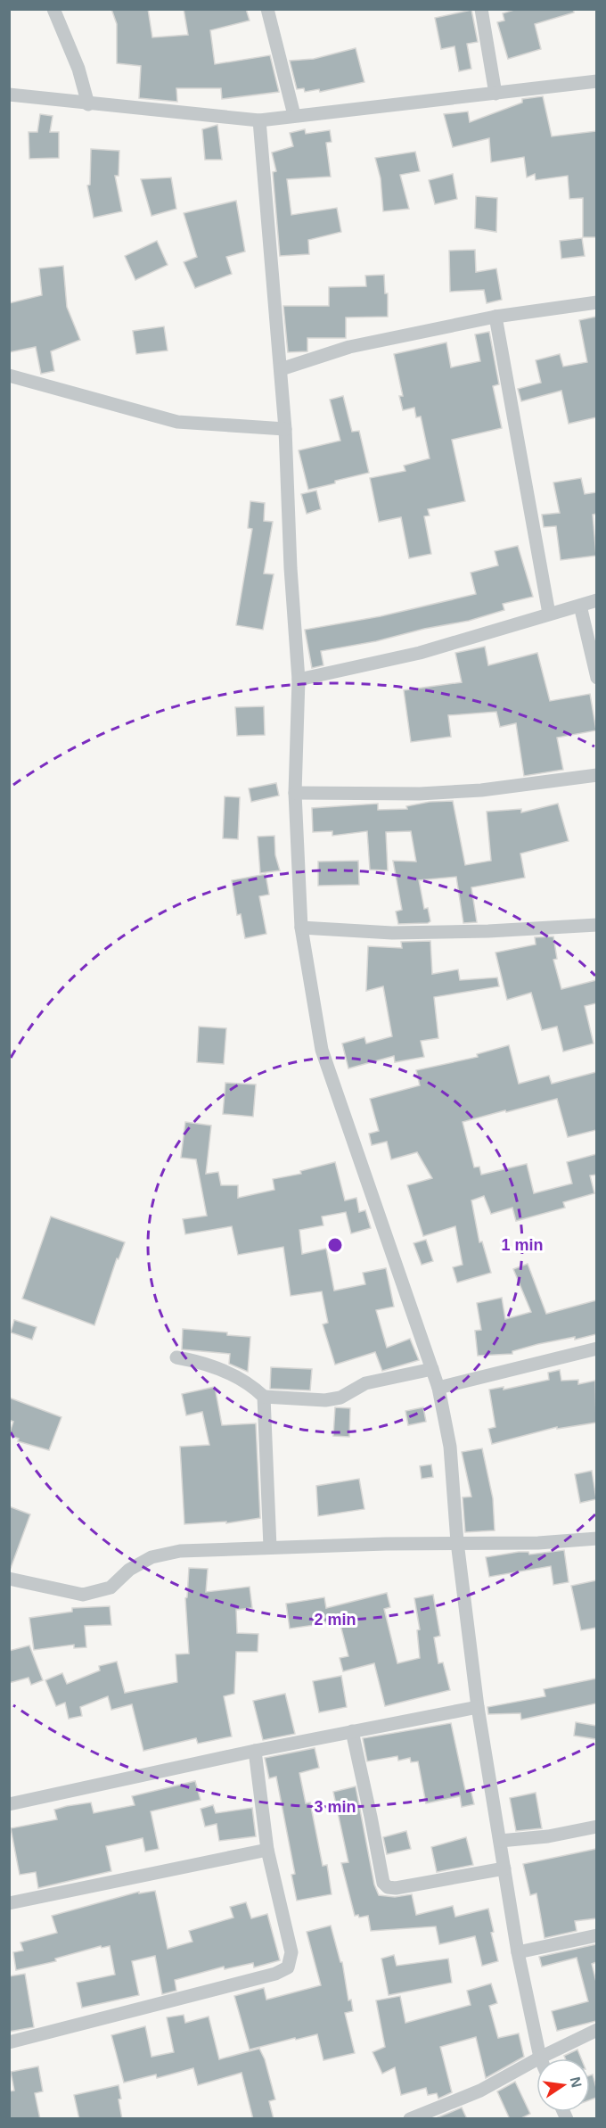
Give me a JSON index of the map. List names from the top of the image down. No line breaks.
{"north":"right","rings":["1 min","2 min","3 min"]}
